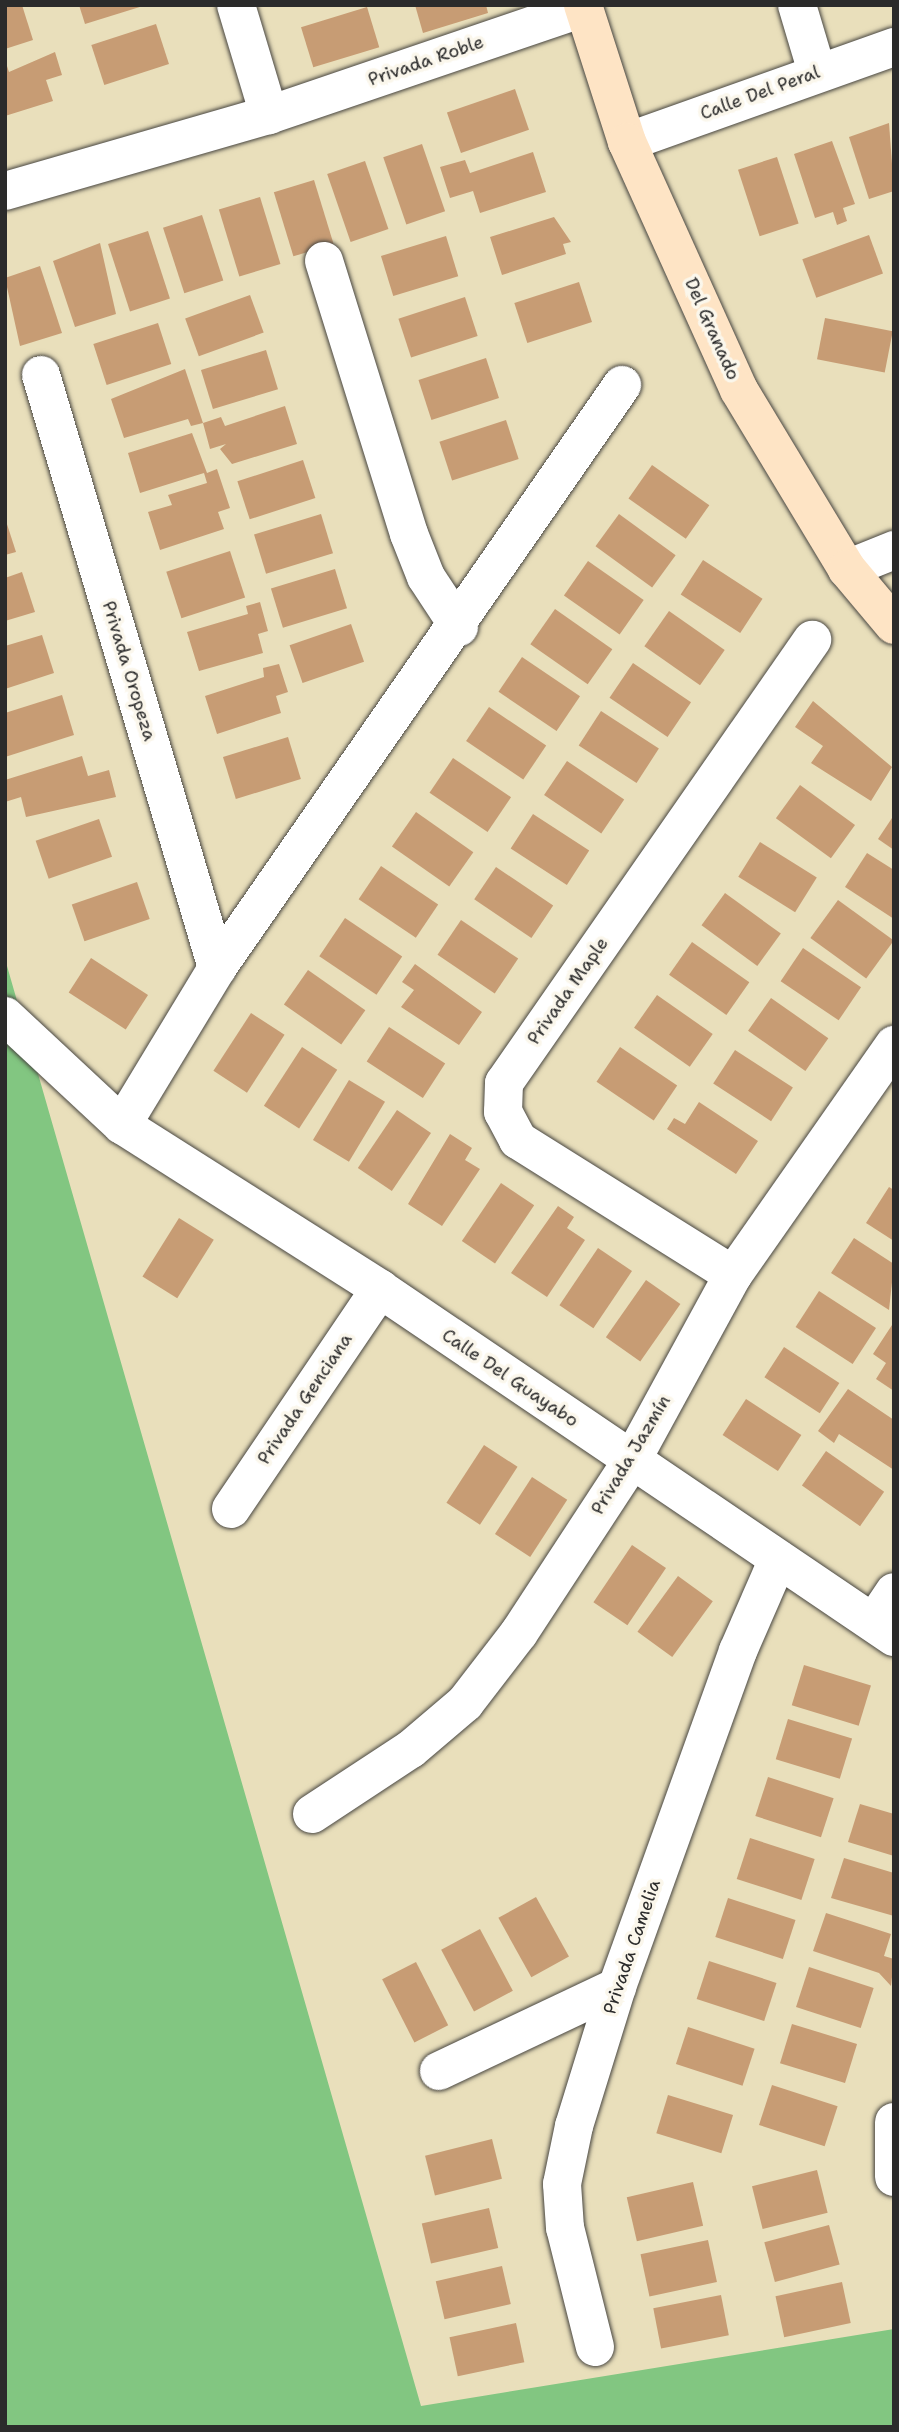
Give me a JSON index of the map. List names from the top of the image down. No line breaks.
{"streets":{"main road":["Del Granado"],"street":["Privada Roble","Calle Del Peral","Privada Oropeza","Privada Maple","Calle Del Guayabo","Privada Genciana","Privada Jazmín","Privada Camelia"]},"crossings":[["Privada Roble","Del Granado"],["Calle Del Peral","Del Granado"],["Privada Maple","Privada Jazmín"],["Calle Del Guayabo","Privada Genciana"],["Calle Del Guayabo","Privada Jazmín"],["Calle Del Guayabo","Privada Camelia"]]}
